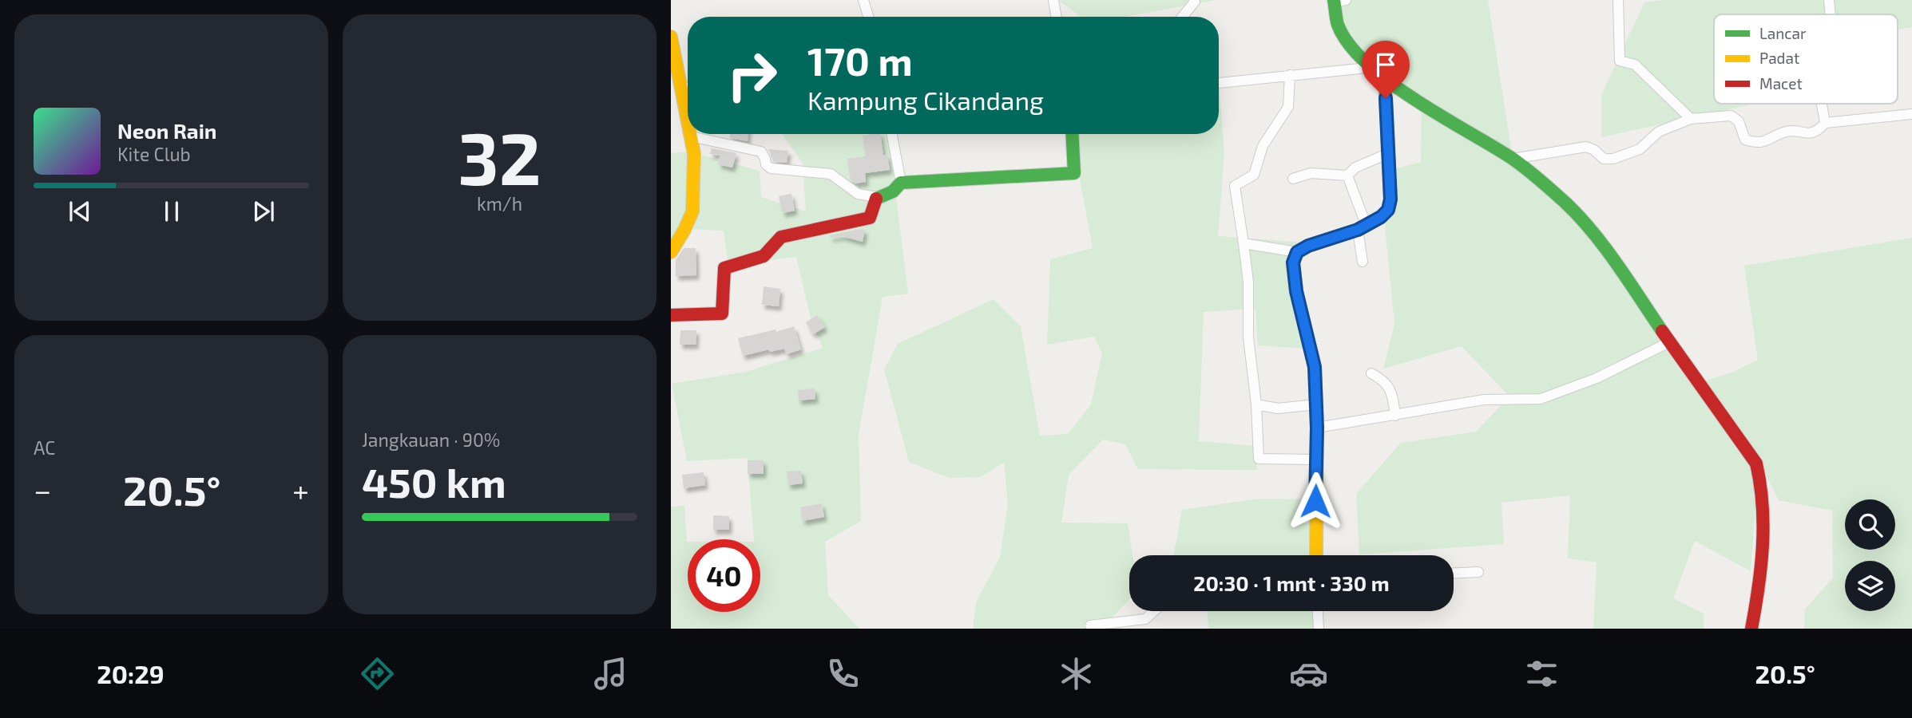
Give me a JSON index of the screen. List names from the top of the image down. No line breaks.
{"legend":["Lancar","Padat","Macet"],"page":{"tile":[["32","km/h"],"AC",["Jangkauan · 90%","450 km"]],"turn":["170 m","Kampung Cikandang"],"song":["Neon Rain","Kite Club"],"heat":["−","20.5°","+"],"limit":"40","trip":"20:30 · 1 mnt · 330 m","tabs":["20:29","20.5°"]}}
